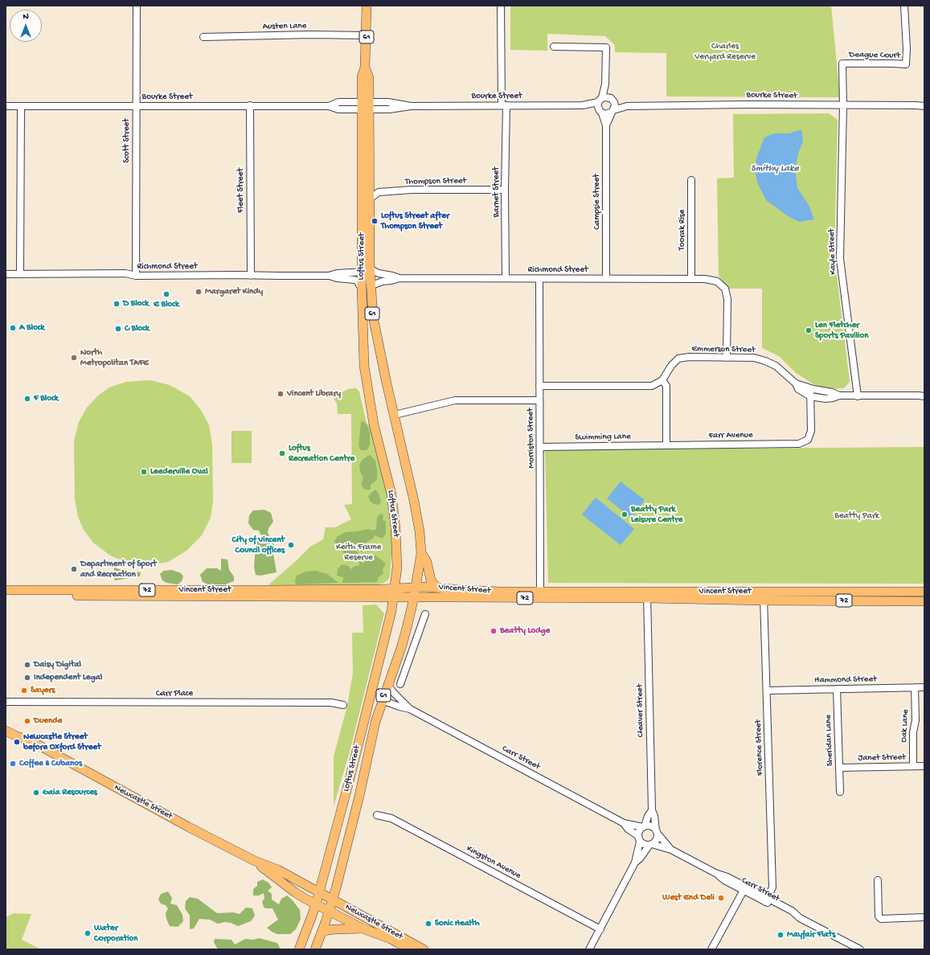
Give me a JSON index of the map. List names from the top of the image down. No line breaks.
{"streets":{"main road":["61","Loftus Street","Vincent Street","72","Newcastle Street"],"street":["Austen Lane","Deague Court","Bourke Street","Scott Street","Thompson Street","Fleet Street","Barnet Street","Campsie Street","Toorak Rise","Kayle Street","Richmond Street","Emmerson Street","Farr Avenue","Swimming Lane","Morriston Street","Hammond Street","Carr Place","Cleaver Street","Oak Lane","Sheridan Lane","Florence Street","Carr Street","Janet Street","Kingston Avenue"]},"crossings":[["Austen Lane","Loftus Street"],["Deague Court","Kayle Street"],["Bourke Street","Scott Street"],["Bourke Street","Fleet Street"],["Bourke Street","Barnet Street"],["Bourke Street","Campsie Street"],["Bourke Street","Kayle Street"],["Bourke Street","Loftus Street"],["Scott Street","Richmond Street"],["Thompson Street","Barnet Street"],["Thompson Street","Loftus Street"],["Fleet Street","Richmond Street"],["Barnet Street","Richmond Street"],["Campsie Street","Richmond Street"],["Toorak Rise","Richmond Street"],["Kayle Street","Emmerson Street"],["Loftus Street","Richmond Street"],["Loftus Street","Vincent Street"],["Loftus Street","Carr Street"],["Loftus Street","Newcastle Street"],["Richmond Street","Emmerson Street"],["Richmond Street","Morriston Street"],["Emmerson Street","Farr Avenue"],["Farr Avenue","Swimming Lane"],["Swimming Lane","Morriston Street"],["Morriston Street","Vincent Street"],["Vincent Street","Cleaver Street"],["Vincent Street","Florence Street"],["Hammond Street","Oak Lane"],["Hammond Street","Sheridan Lane"],["Hammond Street","Florence Street"],["Cleaver Street","Carr Street"],["Oak Lane","Janet Street"],["Sheridan Lane","Janet Street"],["Florence Street","Carr Street"]],"water":["Smithy Lake"],"parks":["Charles Veryard Reserve","Beatty Park","Keith Frame Reserve"],"places":["Loftus Street after Thompson Street","Margaret Kindy","E Block","D Block","A Block","C Block","Len Fletcher Sports Pavilion","North Metropolitan TAFE","Vincent Library","F Block","Loftus Recreation Centre","Leederville Oval","Beatty Park Leisure Centre","City of Vincent Council offices","Department of Sport and Recreation","Beatty Lodge","Daisy Digital","Independent Legal","Sayers","Duende","Newcastle Street before Oxford Street","Coffee & Cubanos","Gaia Resources","West End Deli","Sonic Health","Water Corporation","Mayfair Flats"],"north":"top"}
